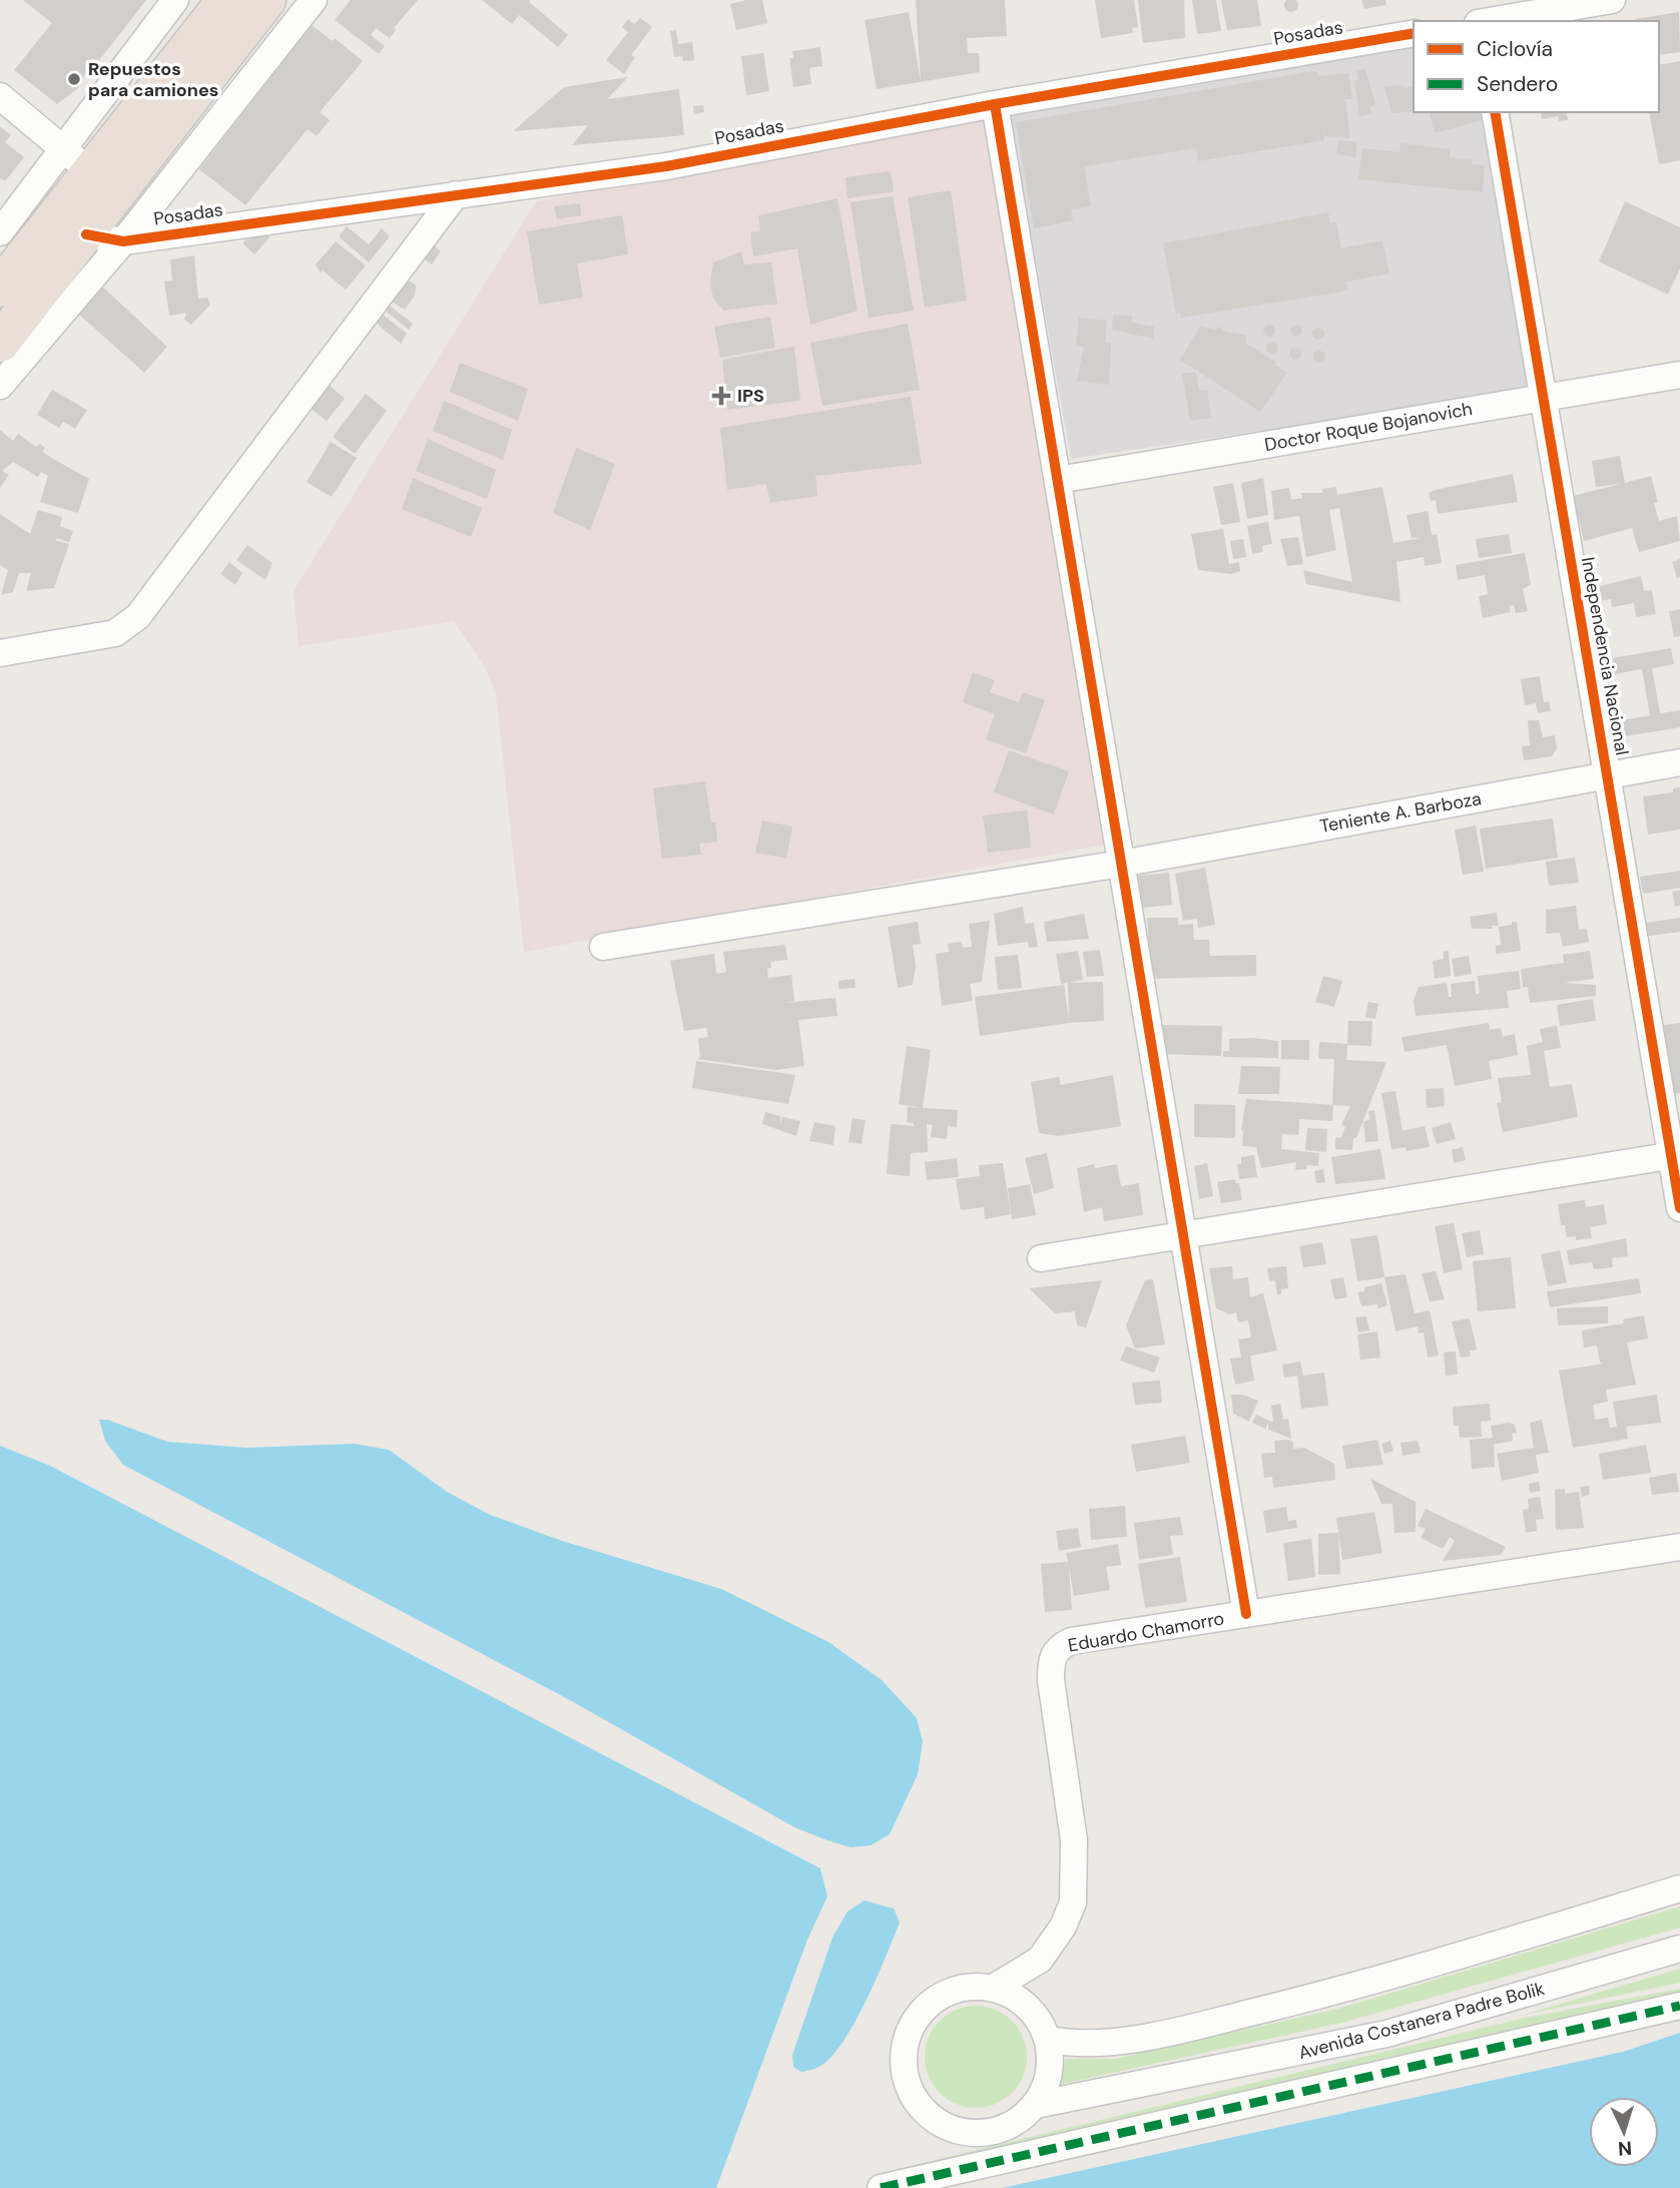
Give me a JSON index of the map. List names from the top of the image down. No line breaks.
{"streets":{"street":["Posadas","Doctor Roque Bojanovich","Independencia Nacional","Teniente A. Barboza","Eduardo Chamorro","Avenida Costanera Padre Bolik"]},"crossings":[["Doctor Roque Bojanovich","Independencia Nacional"],["Independencia Nacional","Teniente A. Barboza"],["Eduardo Chamorro","Avenida Costanera Padre Bolik"]],"places":{"other":["Repuestos para camiones"],"health":["IPS"]},"legend":["Ciclovía","Sendero"],"north":"bottom"}
